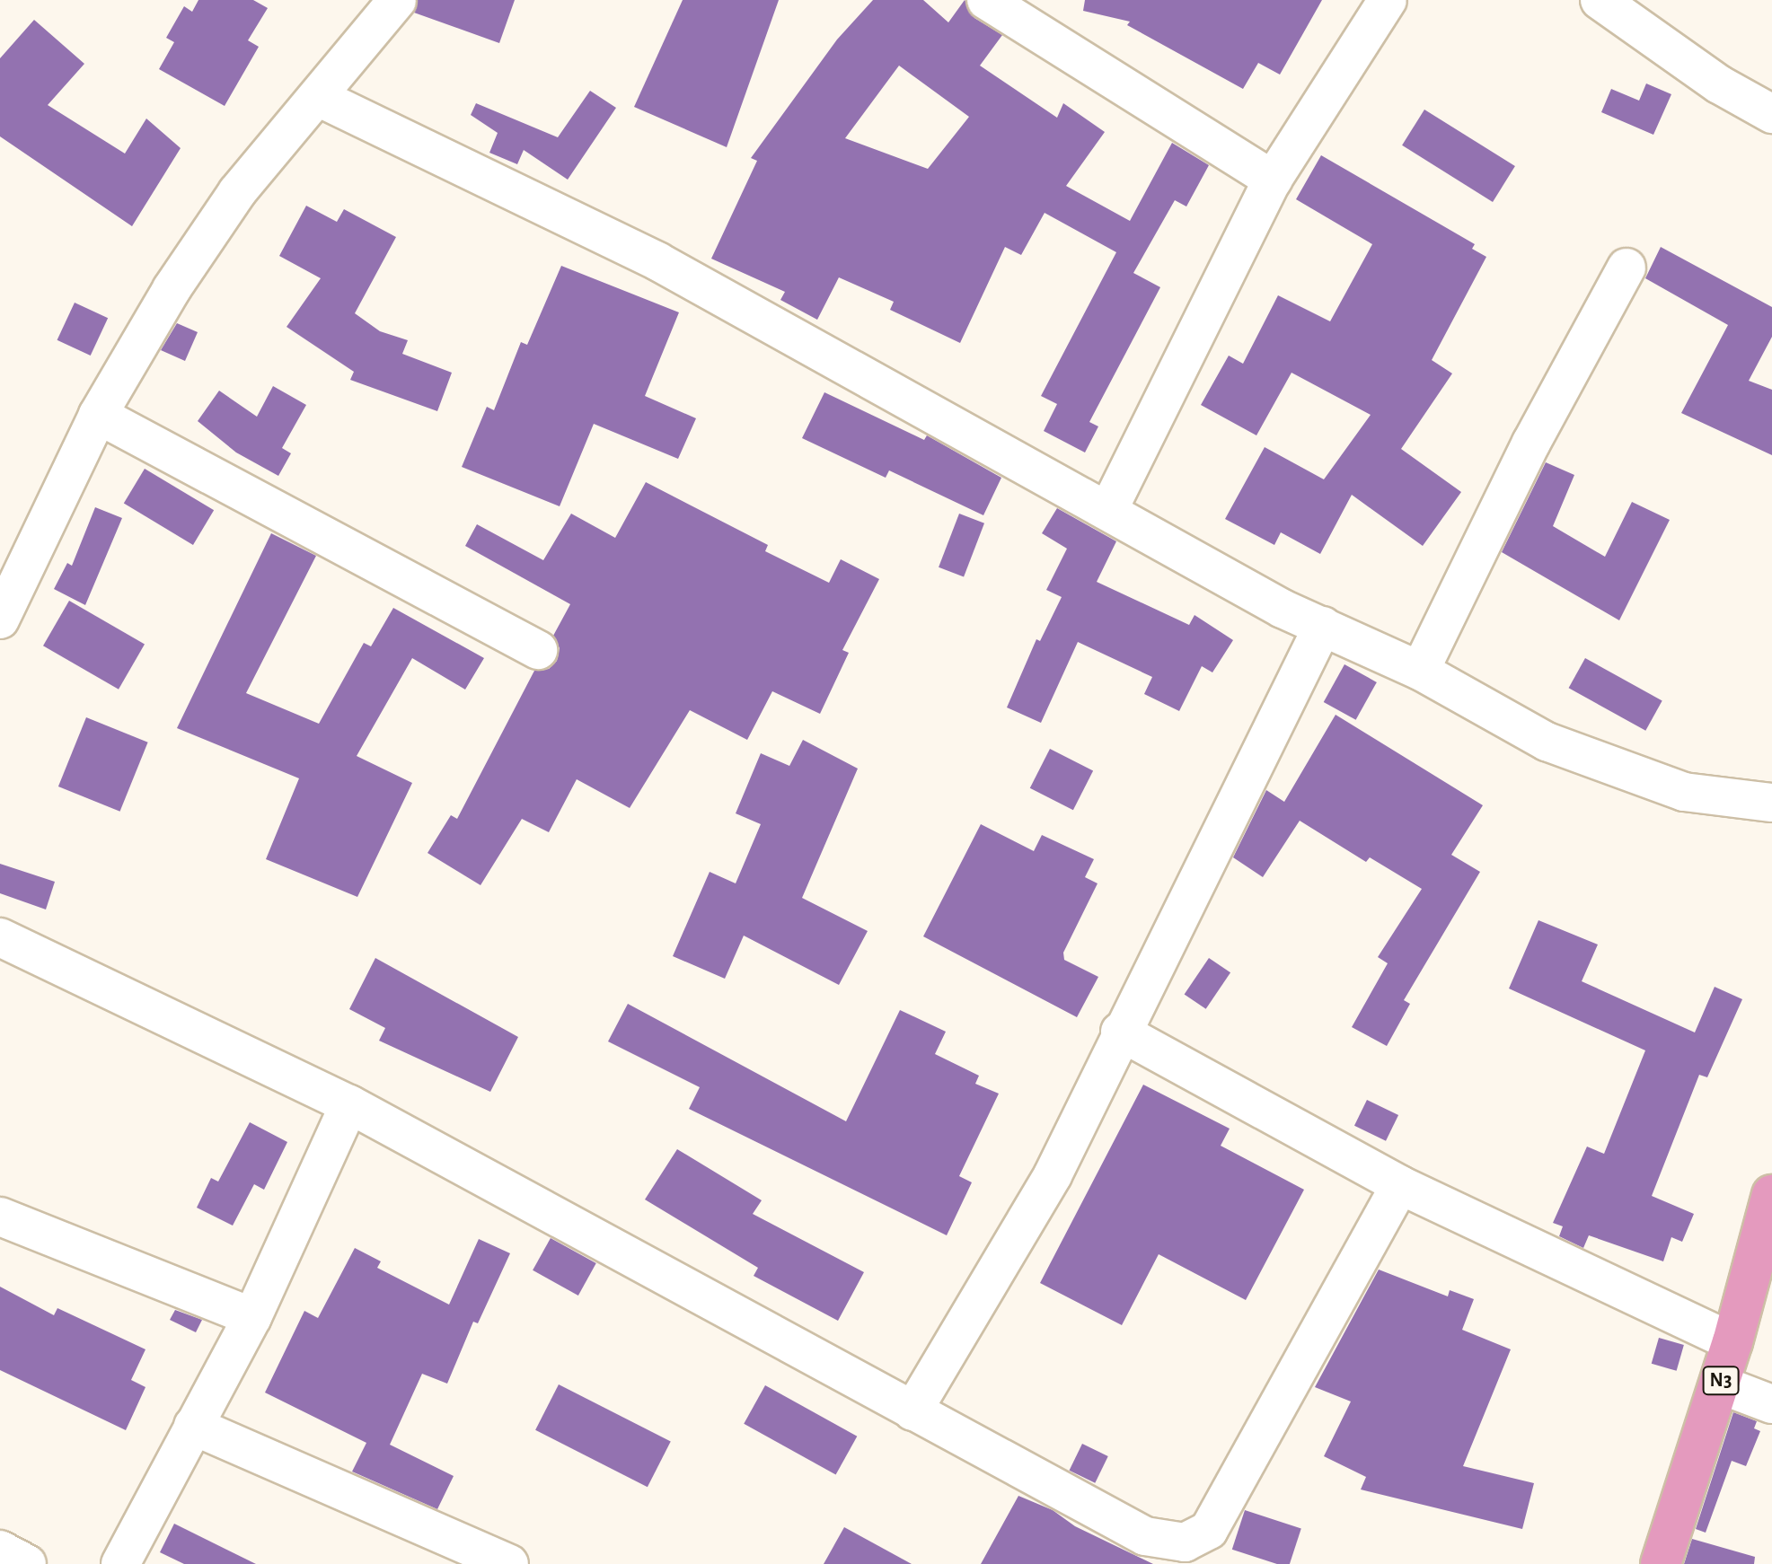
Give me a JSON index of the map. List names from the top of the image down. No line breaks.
{"streets":{"main road":["N3"]}}
